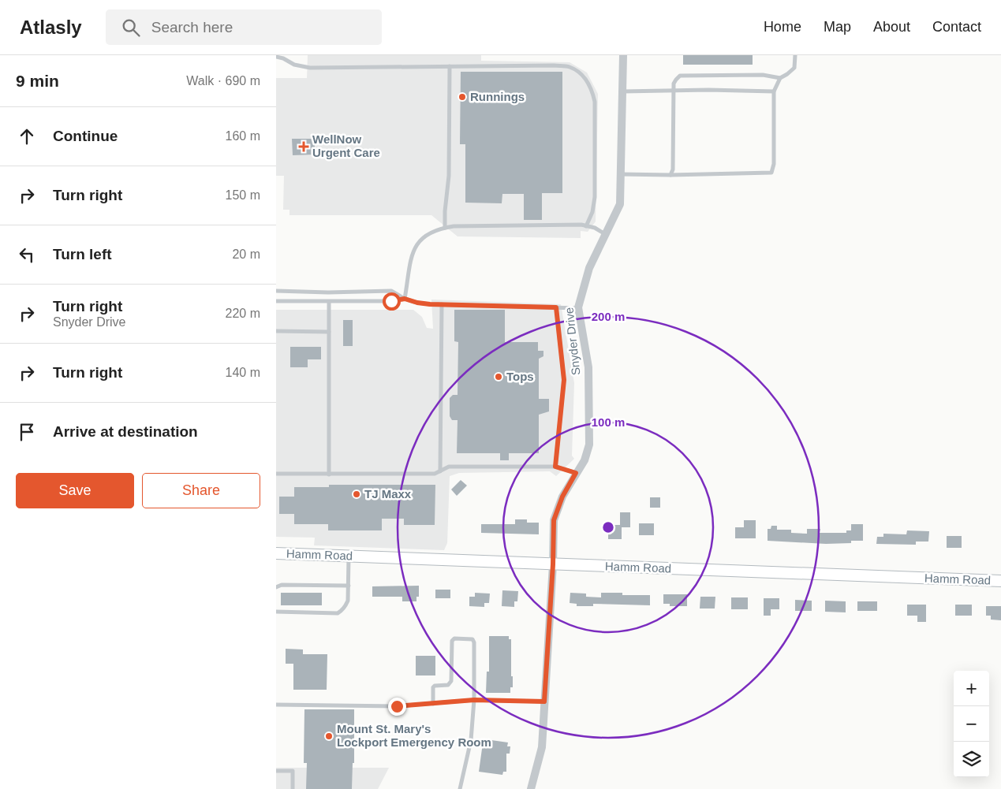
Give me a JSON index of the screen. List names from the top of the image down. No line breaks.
{"streets":{"street":["Snyder Drive","Hamm Road"]},"crossings":[["Snyder Drive","Hamm Road"]],"places":{"other":["Runnings","Tops","TJ Maxx","Mount St. Mary's Lockport Emergency Room"],"health":["WellNow Urgent Care"]},"page":{"header":"Atlasly","search":"Search here","nav":["Home","Map","About","Contact"],"heading":["9 min","Walk · 690 m"],"list":[["Continue","160 m"],["Turn right","150 m"],["Turn left","20 m"],["Turn right","Snyder Drive","220 m"],["Turn right","140 m"],"Arrive at destination"],"buttons":["Save","Share"],"map_buttons":["+","−"]},"rings":["200 m","100 m"]}
